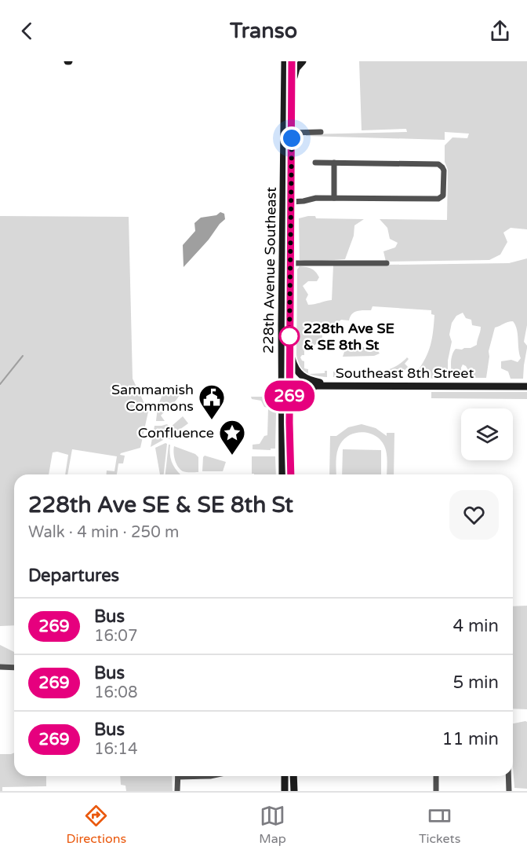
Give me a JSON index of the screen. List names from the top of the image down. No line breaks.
{"streets":{"main road":["228th Avenue Southeast","Southeast 8th Street"]},"crossings":[["228th Avenue Southeast","Southeast 8th Street"]],"places":{"other":["228th Ave SE & SE 8th St"],"public building":["Sammamish Commons"],"place":["Confluence"]},"lines":["bus line 269"],"page":{"header":"Transo","on_map":"269","heading":[["228th Ave SE & SE 8th St","Walk · 4 min · 250 m"],"Departures"],"list":[{"mark":"269","name":"Bus","note":"16:07","value":"4 min"},{"mark":"269","name":"Bus","note":"16:08","value":"5 min"},{"mark":"269","name":"Bus","note":"16:14","value":"11 min"}],"tabs":["Directions","Map","Tickets"]}}
